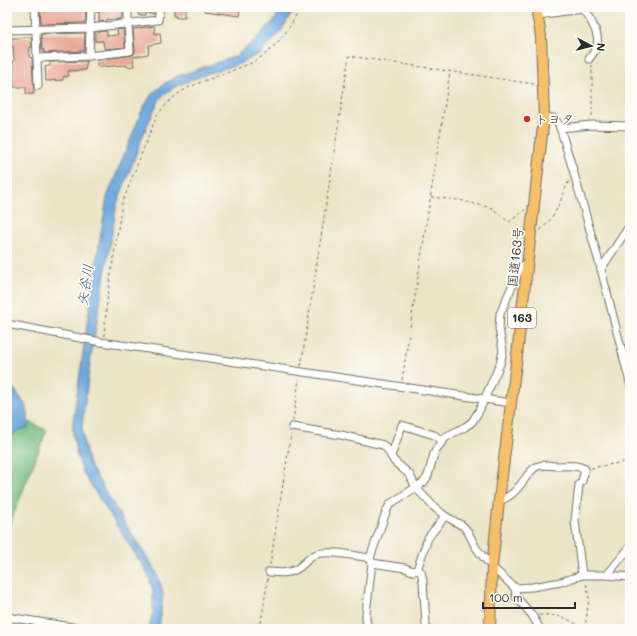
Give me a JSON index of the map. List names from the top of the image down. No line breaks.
{"streets":{"highway":["国道163号","163"]},"water":["矢谷川"],"places":["トヨタ"],"scale_bar":"100 m","north":"right"}
